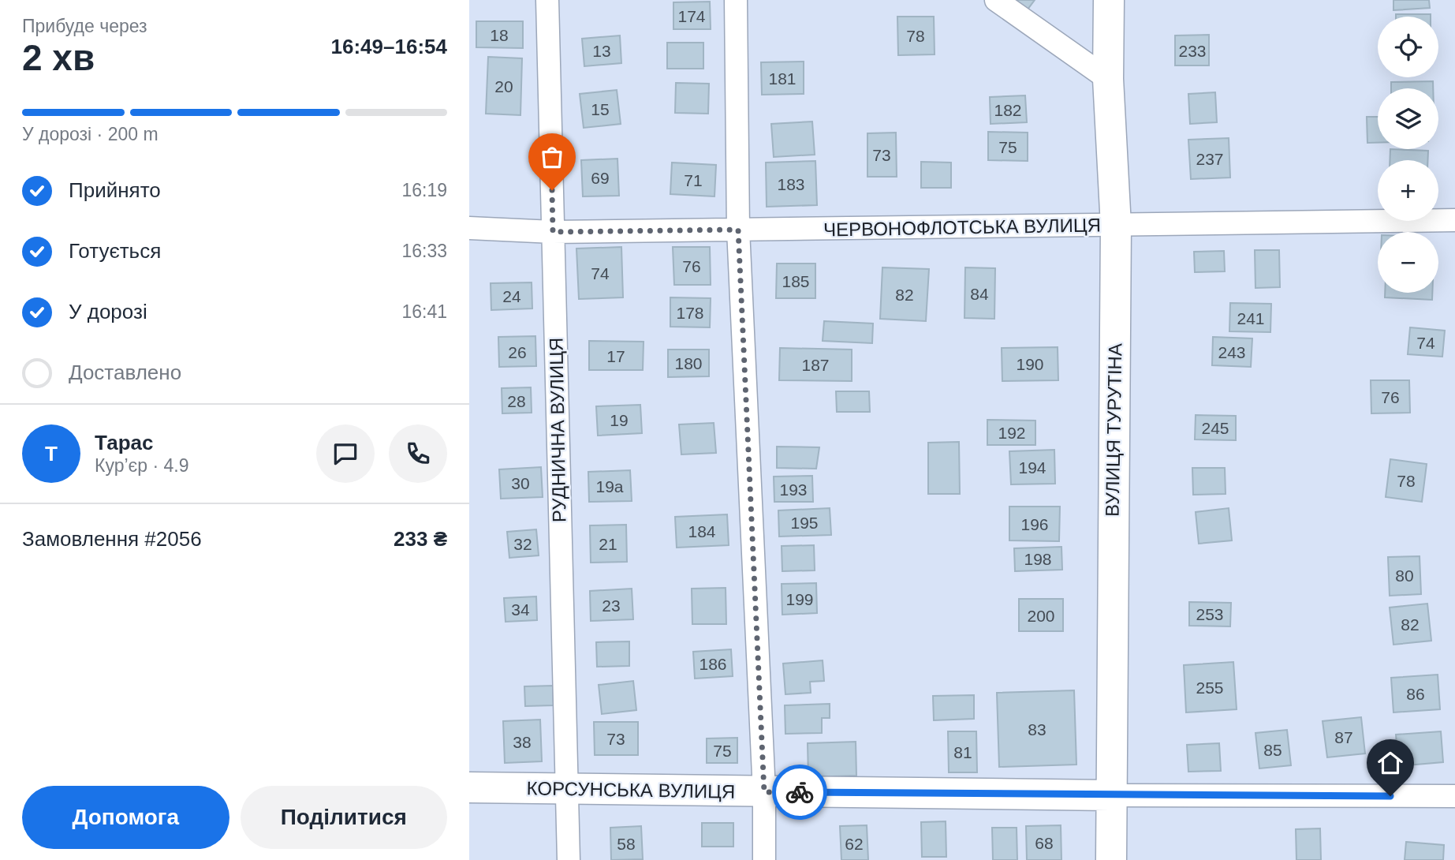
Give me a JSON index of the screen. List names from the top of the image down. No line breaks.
{"streets":{"street":["ЧЕРВОНОФЛОТСЬКА ВУЛИЦЯ","РУДНИЧНА ВУЛИЦЯ","ВУЛИЦЯ ТУРУТІНА","КОРСУНСЬКА ВУЛИЦЯ"]},"crossings":[["ЧЕРВОНОФЛОТСЬКА ВУЛИЦЯ","РУДНИЧНА ВУЛИЦЯ"],["ЧЕРВОНОФЛОТСЬКА ВУЛИЦЯ","ВУЛИЦЯ ТУРУТІНА"],["РУДНИЧНА ВУЛИЦЯ","КОРСУНСЬКА ВУЛИЦЯ"],["ВУЛИЦЯ ТУРУТІНА","КОРСУНСЬКА ВУЛИЦЯ"]],"house_numbers":["174","18","78","13","233","181","20","15","182","75","73","237","69","71","183","76","74","185","84","82","24","178","241","74","26","243","17","180","190","187","76","28","19","245","192","194","78","30","19а","193","195","196","184","32","21","198","80","199","23","34","253","200","82","186","255","86","83","87","73","38","85","75","81","68","58","62"],"page":{"heading":["2 хв","Прибуде через","16:49–16:54"],"panel":["Тарас","Кур’єр · 4.9","Замовлення #2056","233 ₴"],"map_buttons":["+","−"],"bar":"У дорозі · 200 m","list":[["Прийнято","16:19"],["Готується","16:33"],["У дорозі","16:41"],"Доставлено"],"round":"Т","buttons":["Допомога","Поділитися"]}}
